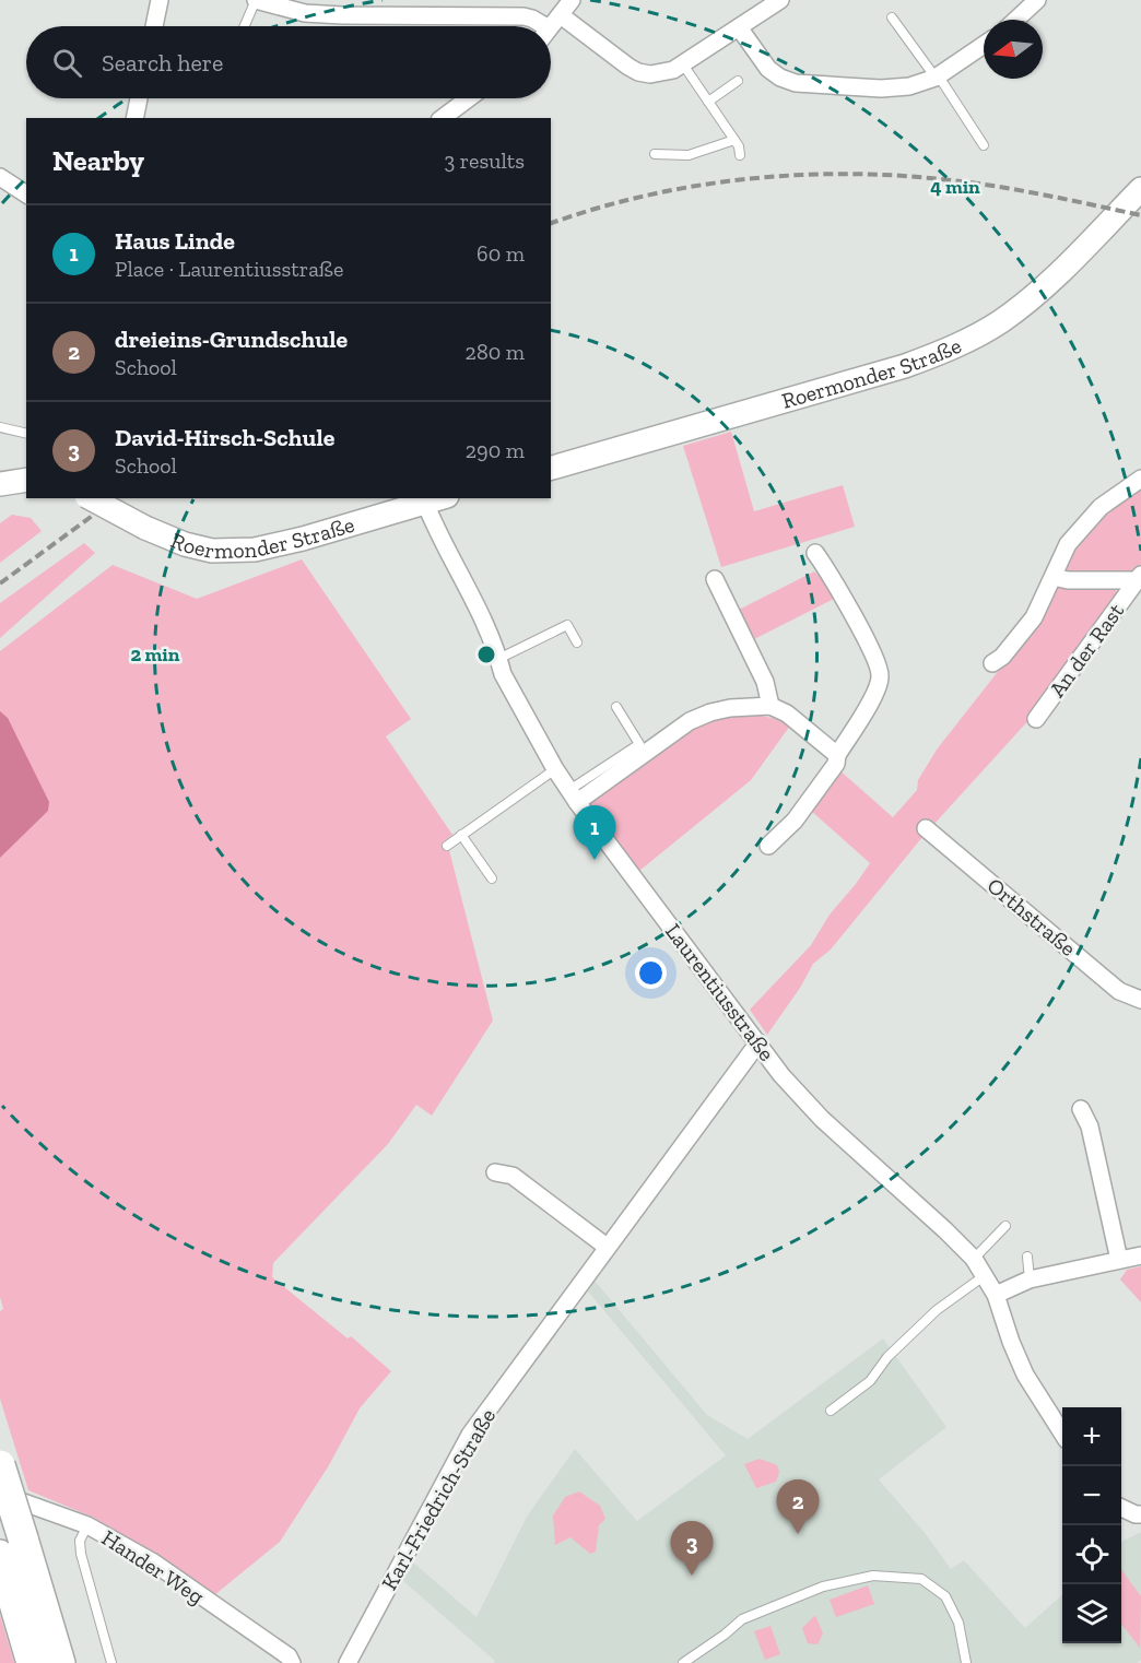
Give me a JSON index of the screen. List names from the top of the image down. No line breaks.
{"streets":{"main road":["Roermonder Straße"],"street":["An der Rast","Orthstraße","Laurentiusstraße","Karl-Friedrich-Straße","Hander Weg"]},"crossings":[["Roermonder Straße","Laurentiusstraße"],["Laurentiusstraße","Karl-Friedrich-Straße"]],"north":"left","page":{"search":"Search here","heading":["Nearby","3 results"],"list":[{"mark":"1","name":"Haus Linde","note":"Place · Laurentiusstraße","value":"60 m"},{"mark":"2","name":"dreieins-Grundschule","note":"School","value":"280 m"},{"mark":"3","name":"David-Hirsch-Schule","note":"School","value":"290 m"}],"pins":["1","2","3"],"map_buttons":["+","−"]},"rings":["4 min","2 min"]}
